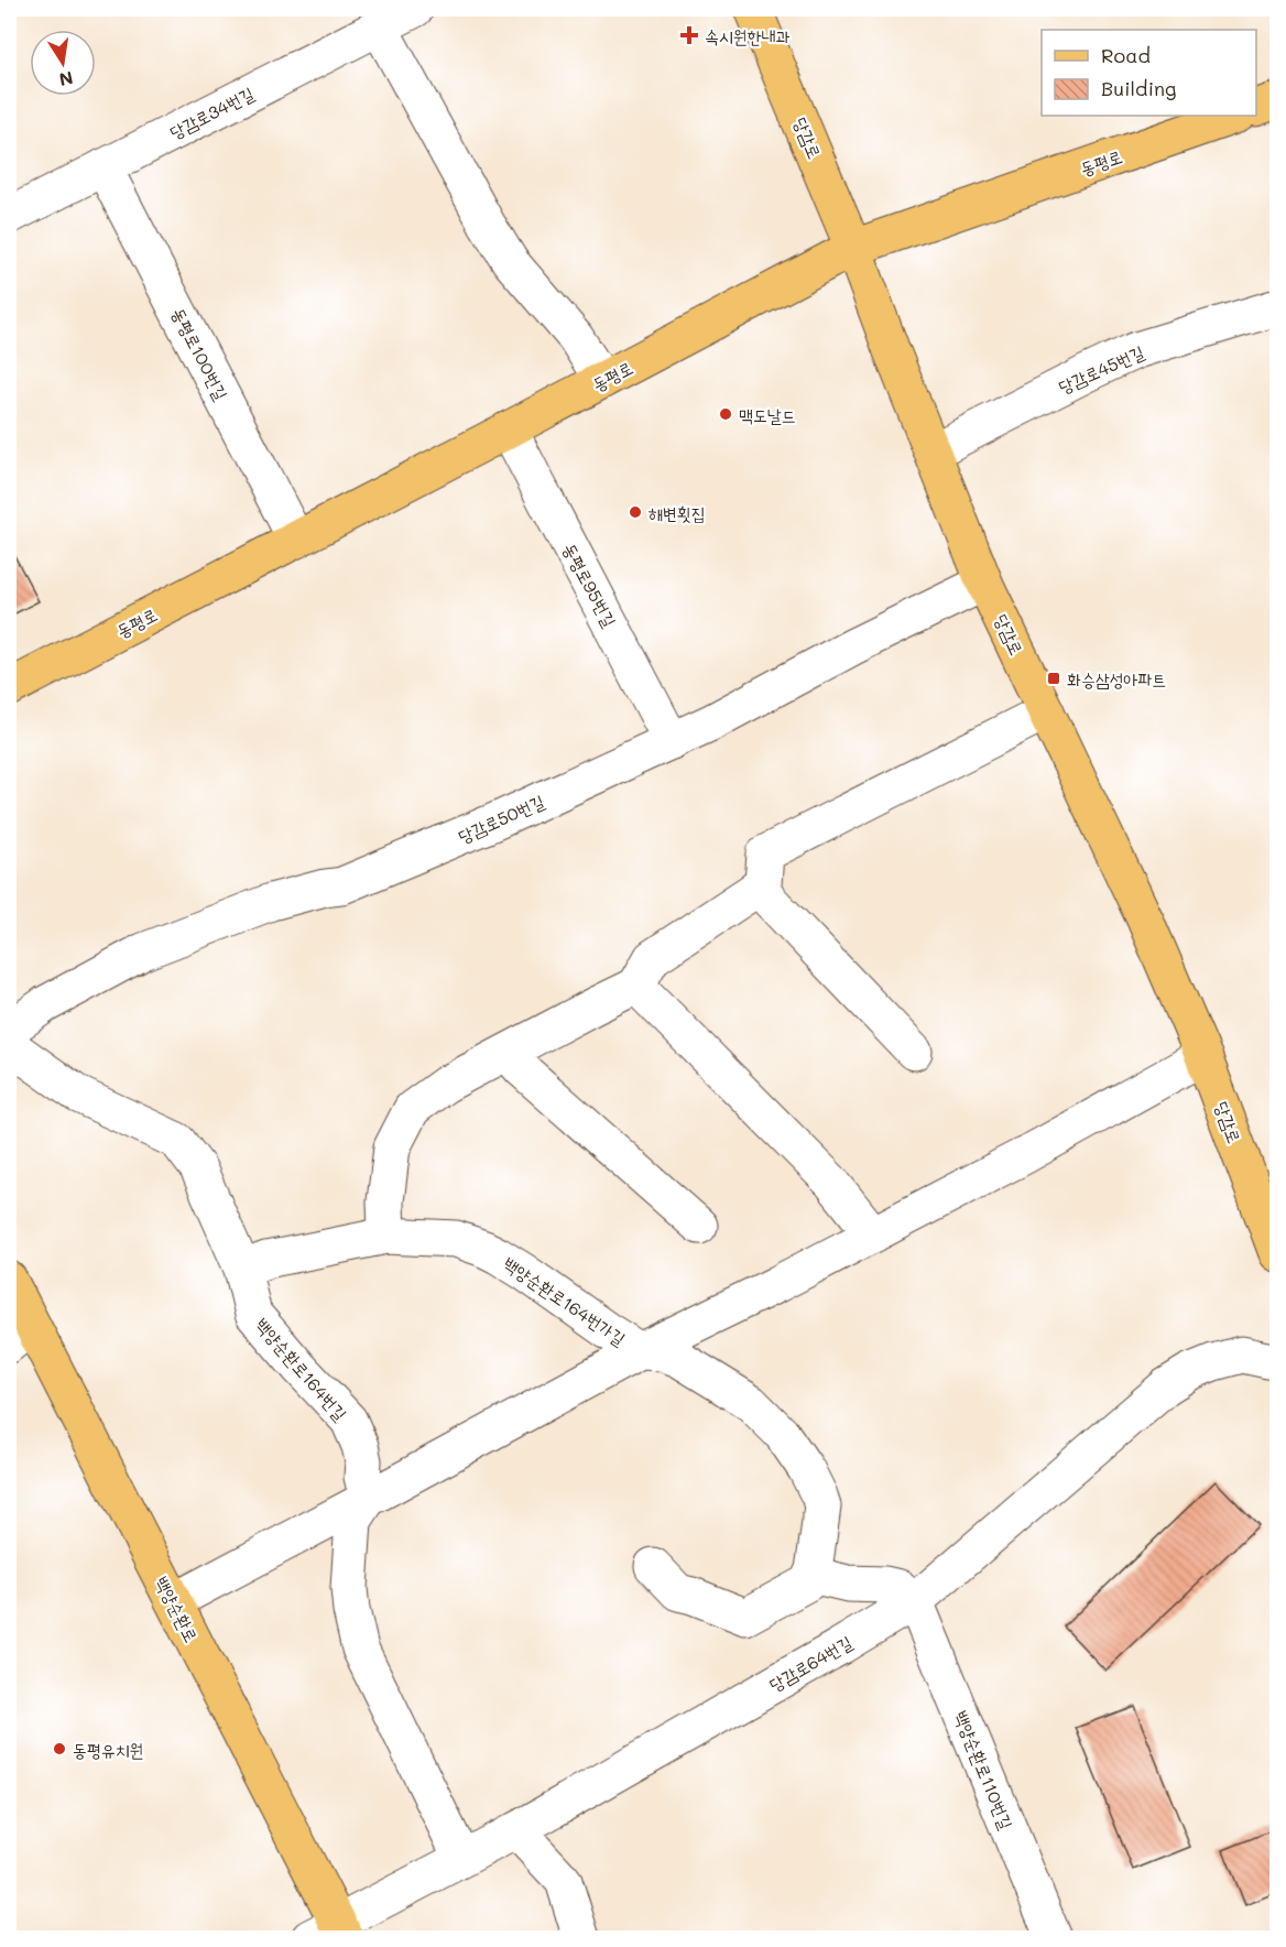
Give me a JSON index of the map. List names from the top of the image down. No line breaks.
{"streets":{"main road":["당감로","동평로","백양순환로"],"street":["당감로34번길","동평로100번길","당감로45번길","동평로95번길","당감로50번길","백양순환로164번가길","백양순환로164번길","당감로64번길","백양순환로110번길"]},"crossings":[["당감로34번길","동평로100번길"],["당감로","동평로"],["당감로","당감로45번길"],["당감로","당감로50번길"],["동평로","동평로100번길"],["동평로","동평로95번길"],["동평로95번길","당감로50번길"],["백양순환로164번가길","백양순환로164번길"],["백양순환로","당감로64번길"],["당감로64번길","백양순환로110번길"]],"places":{"health":["속시원한내과"],"other":["맥도날드","해변횟집","동평유치원"],"transit":["화승삼성아파트"]},"legend":["Road","Building"],"north":"bottom"}
